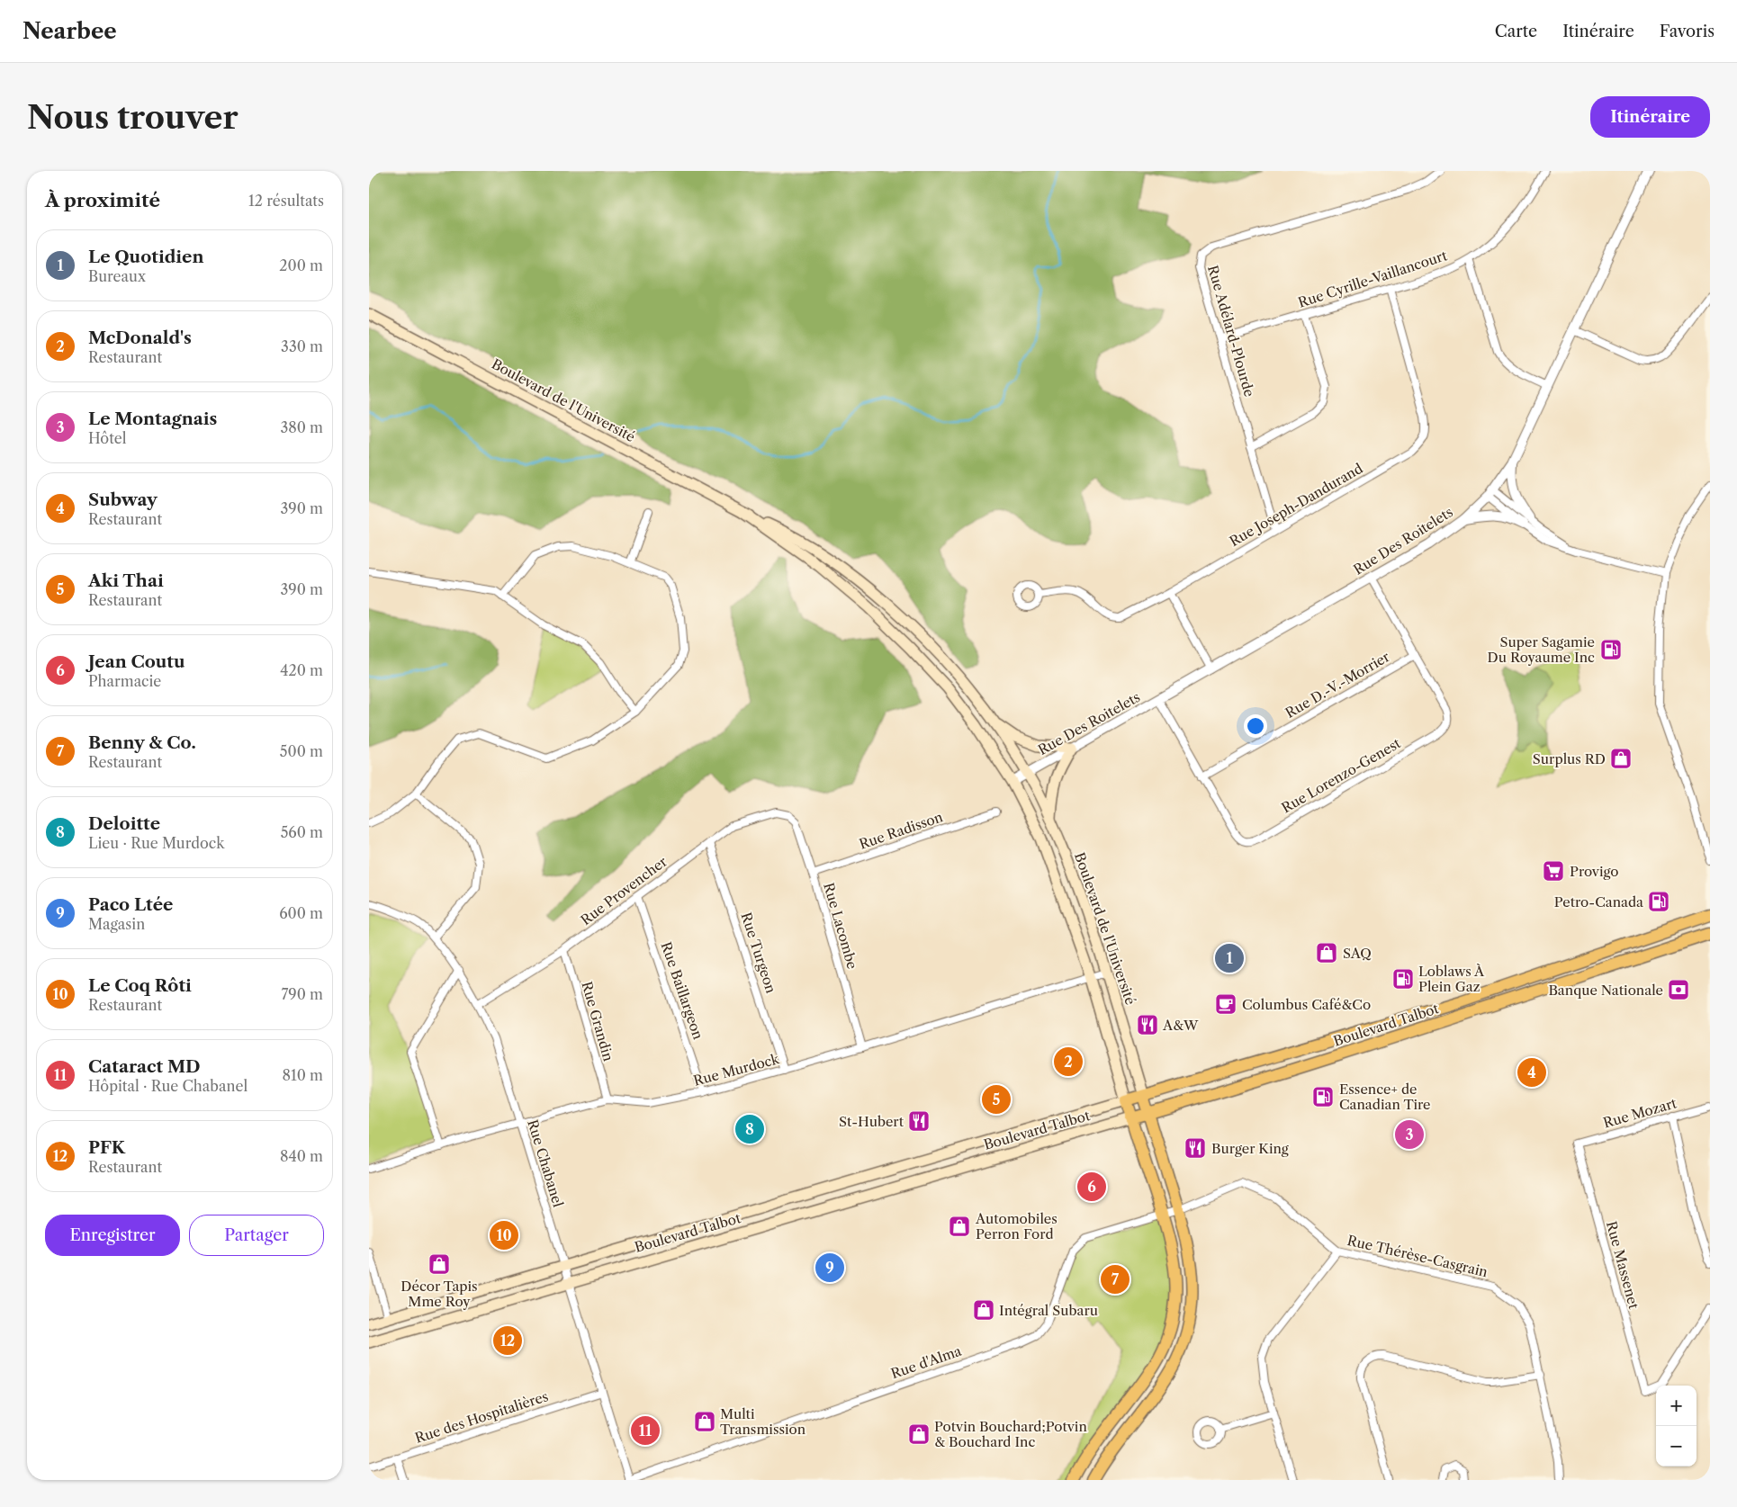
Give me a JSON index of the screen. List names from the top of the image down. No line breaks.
{"streets":{"main road":["Boulevard de l'Université","Boulevard Talbot"],"street":["Rue Cyrille-Vaillancourt","Rue Adélard-Plourde","Rue Joseph-Dandurand","Rue Des Roitelets","Rue D.-V.-Morrier","Rue Lorenzo-Genest","Rue Radisson","Rue Provencher","Rue Lacombe","Rue Turgeon","Rue Baillargeon","Rue Grandin","Rue Murdock","Rue Mozart","Rue Chabanel","Rue Thérèse-Casgrain","Rue Massenet","Rue d'Alma","Rue des Hospitalières"]},"crossings":[["Rue Cyrille-Vaillancourt","Rue Adélard-Plourde"],["Rue Cyrille-Vaillancourt","Rue Joseph-Dandurand"],["Rue Adélard-Plourde","Rue Joseph-Dandurand"],["Boulevard de l'Université","Rue Des Roitelets"],["Boulevard de l'Université","Boulevard Talbot"],["Boulevard de l'Université","Rue Murdock"],["Boulevard de l'Université","Rue Thérèse-Casgrain"],["Boulevard de l'Université","Rue d'Alma"],["Rue Des Roitelets","Rue Lorenzo-Genest"],["Rue D.-V.-Morrier","Rue Lorenzo-Genest"],["Rue Radisson","Rue Lacombe"],["Rue Provencher","Rue Lacombe"],["Rue Provencher","Rue Turgeon"],["Rue Provencher","Rue Baillargeon"],["Rue Provencher","Rue Grandin"],["Rue Provencher","Rue Chabanel"],["Rue Lacombe","Rue Murdock"],["Rue Turgeon","Rue Murdock"],["Rue Baillargeon","Rue Murdock"],["Rue Grandin","Rue Murdock"],["Boulevard Talbot","Rue Chabanel"],["Rue Murdock","Rue Chabanel"],["Rue Mozart","Rue Massenet"],["Rue Chabanel","Rue d'Alma"],["Rue Chabanel","Rue des Hospitalières"],["Rue Thérèse-Casgrain","Rue d'Alma"]],"places":{"fuel station":["Super Sagamie Du Royaume Inc","Petro-Canada","Loblaws À Plein Gaz","Essence+ de Canadian Tire"],"shop":["Surplus RD","SAQ","Automobiles Perron Ford","Décor Tapis Mme Roy","Intégral Subaru","Multi Transmission","Potvin Bouchard;Potvin & Bouchard Inc"],"supermarket":["Provigo"],"bank":["Banque Nationale"],"cafe":["Columbus Café&Co"],"restaurant":["A&W","St-Hubert","Burger King"]},"page":{"header":"Nearbee","nav":["Carte","Itinéraire","Favoris"],"buttons":["Itinéraire",["Enregistrer","Partager"]],"title":"Nous trouver","heading":["À proximité","12 résultats"],"list":[{"mark":"1","name":"Le Quotidien","note":"Bureaux","value":"200 m"},{"mark":"2","name":"McDonald's","note":"Restaurant","value":"330 m"},{"mark":"3","name":"Le Montagnais","note":"Hôtel","value":"380 m"},{"mark":"4","name":"Subway","note":"Restaurant","value":"390 m"},{"mark":"5","name":"Aki Thai","note":"Restaurant","value":"390 m"},{"mark":"6","name":"Jean Coutu","note":"Pharmacie","value":"420 m"},{"mark":"7","name":"Benny & Co.","note":"Restaurant","value":"500 m"},{"mark":"8","name":"Deloitte","note":"Lieu · Rue Murdock","value":"560 m"},{"mark":"9","name":"Paco Ltée","note":"Magasin","value":"600 m"},{"mark":"10","name":"Le Coq Rôti","note":"Restaurant","value":"790 m"},{"mark":"11","name":"Cataract MD","note":"Hôpital · Rue Chabanel","value":"810 m"},{"mark":"12","name":"PFK","note":"Restaurant","value":"840 m"}],"pins":["1","2","4","5","8","3","6","10","9","7","12","11"],"map_buttons":["+","−"]}}
